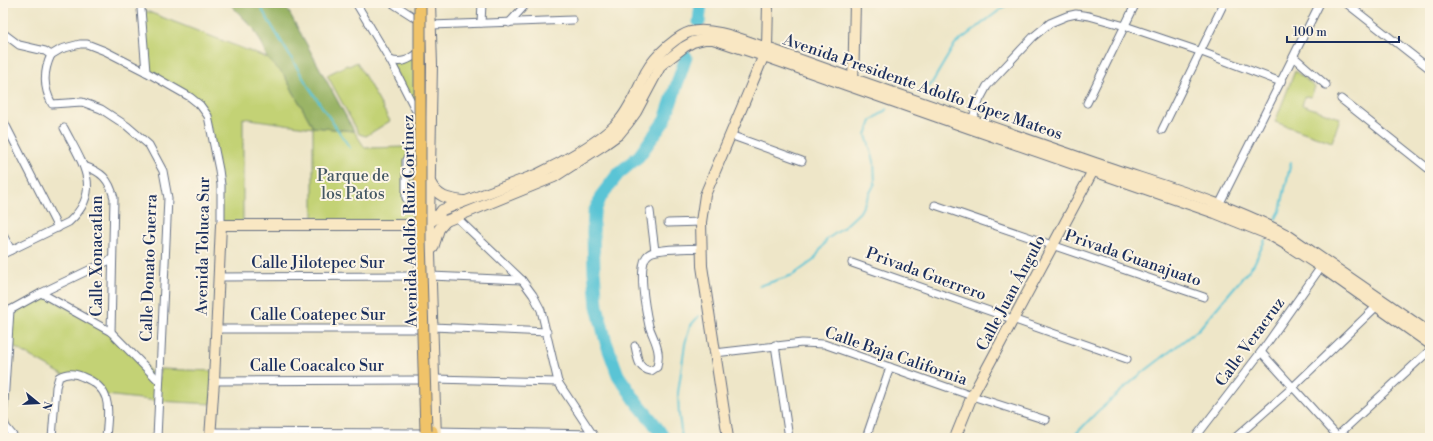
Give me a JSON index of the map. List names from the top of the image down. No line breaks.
{"streets":{"main road":["Avenida Presidente Adolfo López Mateos","Avenida Adolfo Ruiz Cortinez","Avenida Toluca Sur","Calle Juan Ángulo"],"street":["Calle Xonacatlan","Privada Guanajuato","Calle Jilotepec Sur","Calle Donato Guerra","Privada Guerrero","Calle Coatepec Sur","Calle Veracruz","Calle Baja California","Calle Coacalco Sur"]},"crossings":[["Avenida Presidente Adolfo López Mateos","Avenida Adolfo Ruiz Cortinez"],["Avenida Presidente Adolfo López Mateos","Avenida Toluca Sur"],["Avenida Presidente Adolfo López Mateos","Calle Juan Ángulo"],["Avenida Presidente Adolfo López Mateos","Calle Veracruz"],["Avenida Adolfo Ruiz Cortinez","Calle Jilotepec Sur"],["Avenida Adolfo Ruiz Cortinez","Calle Coatepec Sur"],["Avenida Adolfo Ruiz Cortinez","Calle Coacalco Sur"],["Avenida Toluca Sur","Calle Jilotepec Sur"],["Avenida Toluca Sur","Calle Donato Guerra"],["Avenida Toluca Sur","Calle Coatepec Sur"],["Avenida Toluca Sur","Calle Coacalco Sur"],["Privada Guanajuato","Calle Juan Ángulo"],["Privada Guerrero","Calle Juan Ángulo"],["Calle Juan Ángulo","Calle Baja California"]],"parks":["Parque de los Patos"],"scale_bar":"100 m","north":"right"}
